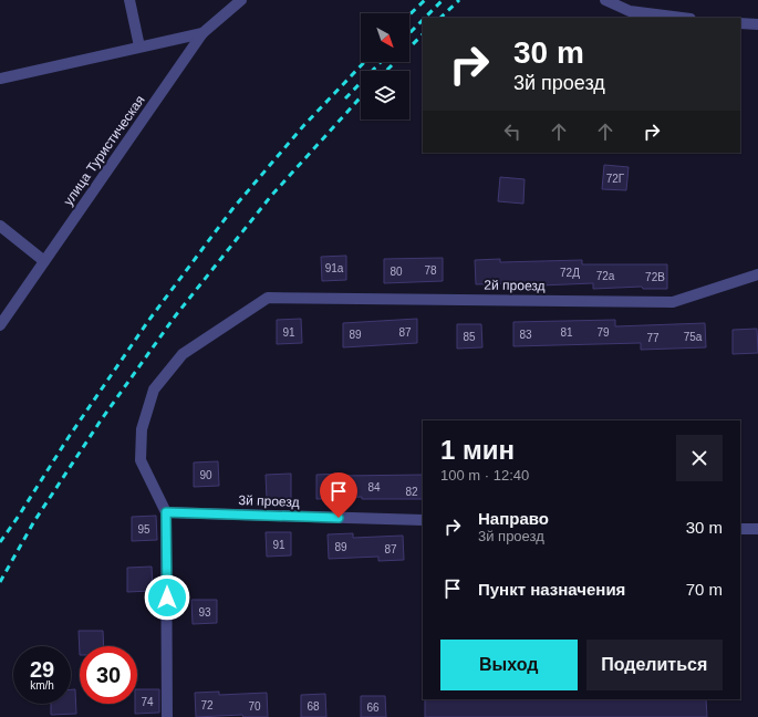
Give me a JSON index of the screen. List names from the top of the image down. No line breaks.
{"streets":{"street":["улица Туристическая","2й проезд","3й проезд"]},"crossings":[["2й проезд","3й проезд"]],"house_numbers":["72Г","91а","78","80","72Д","72а","72В","91","87","81","79","89","83","85","75а","77","90","84","82","95","91","89","87","93","74","72","70","68","66"],"north":"bottom right","page":{"turn":["30 m","3й проезд"],"heading":["1 мин","100 m · 12:40"],"list":[{"name":"Направо","note":"3й проезд","value":"30 m"},{"name":"Пункт назначения","value":"70 m"}],"buttons":["Выход","Поделиться"],"speed":"29 km/h","limit":"30"}}
